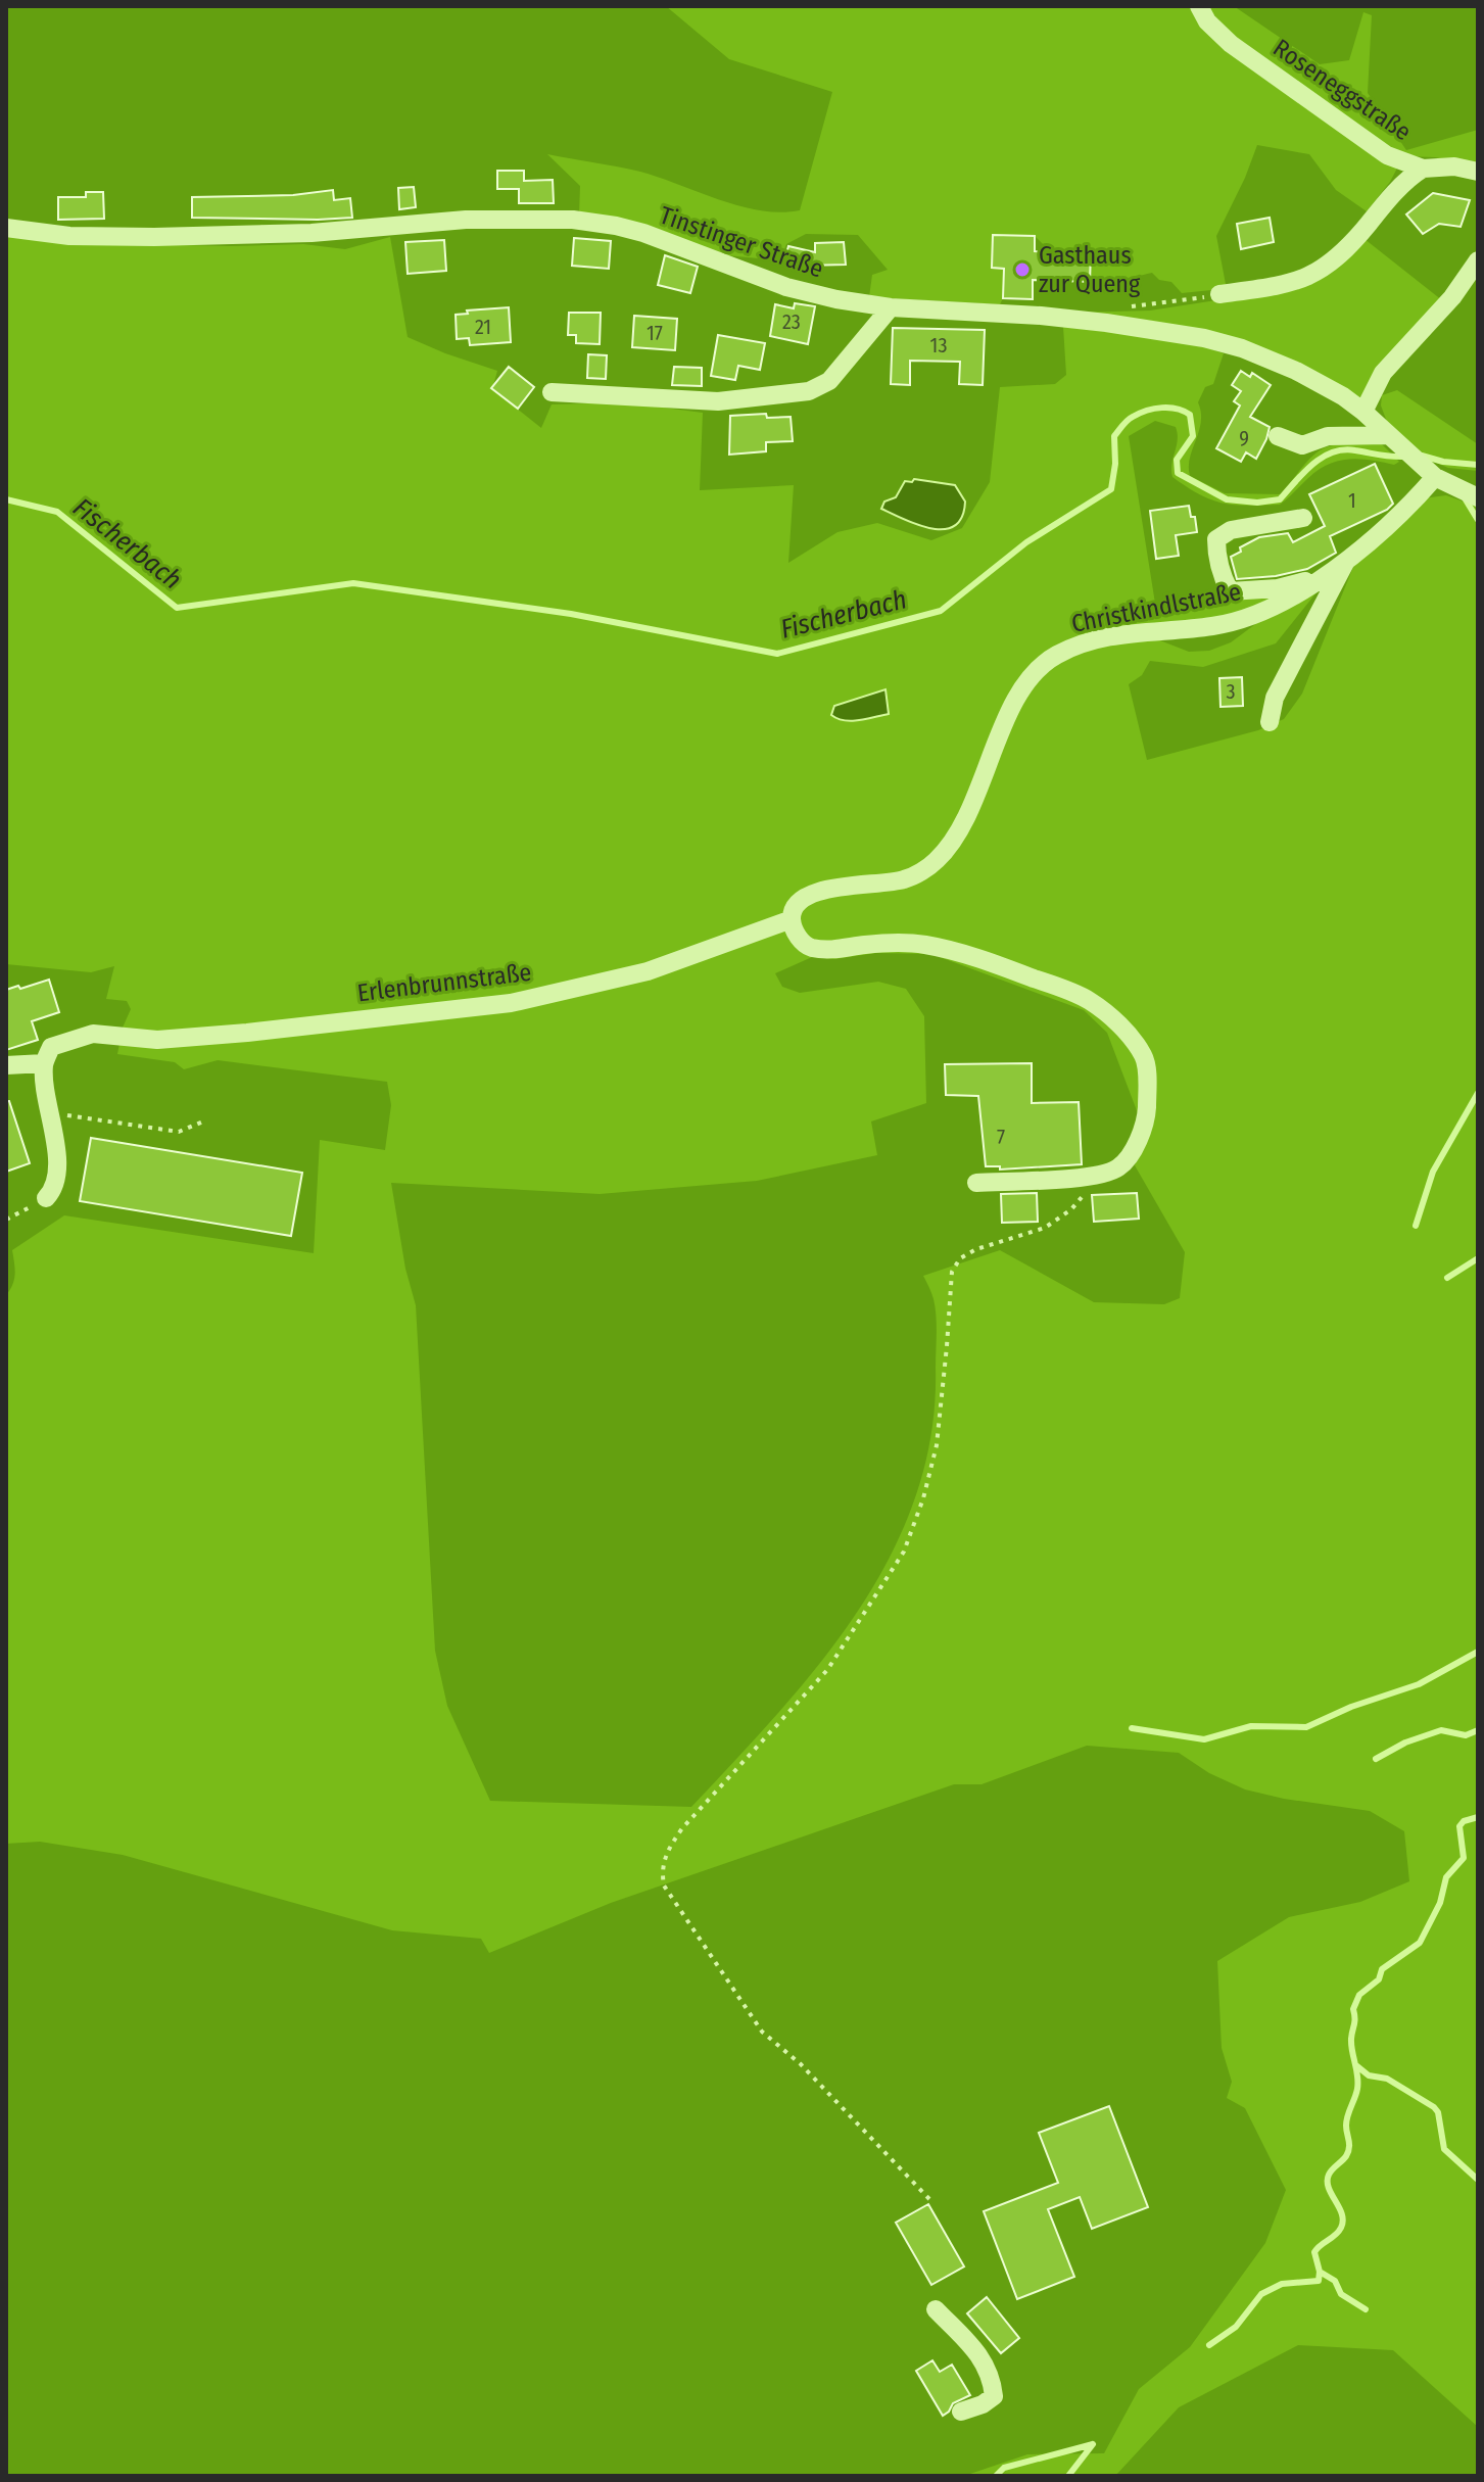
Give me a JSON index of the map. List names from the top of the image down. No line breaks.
{"streets":{"street":["Roseneggstraße","Tinstinger Straße","Christkindlstraße","Erlenbrunnstraße"]},"crossings":[["Tinstinger Straße","Christkindlstraße"],["Christkindlstraße","Erlenbrunnstraße"]],"water":["Fischerbach"],"places":["Gasthaus zur Queng"],"house_numbers":["23","21","17","13","9","1","3","7"]}
